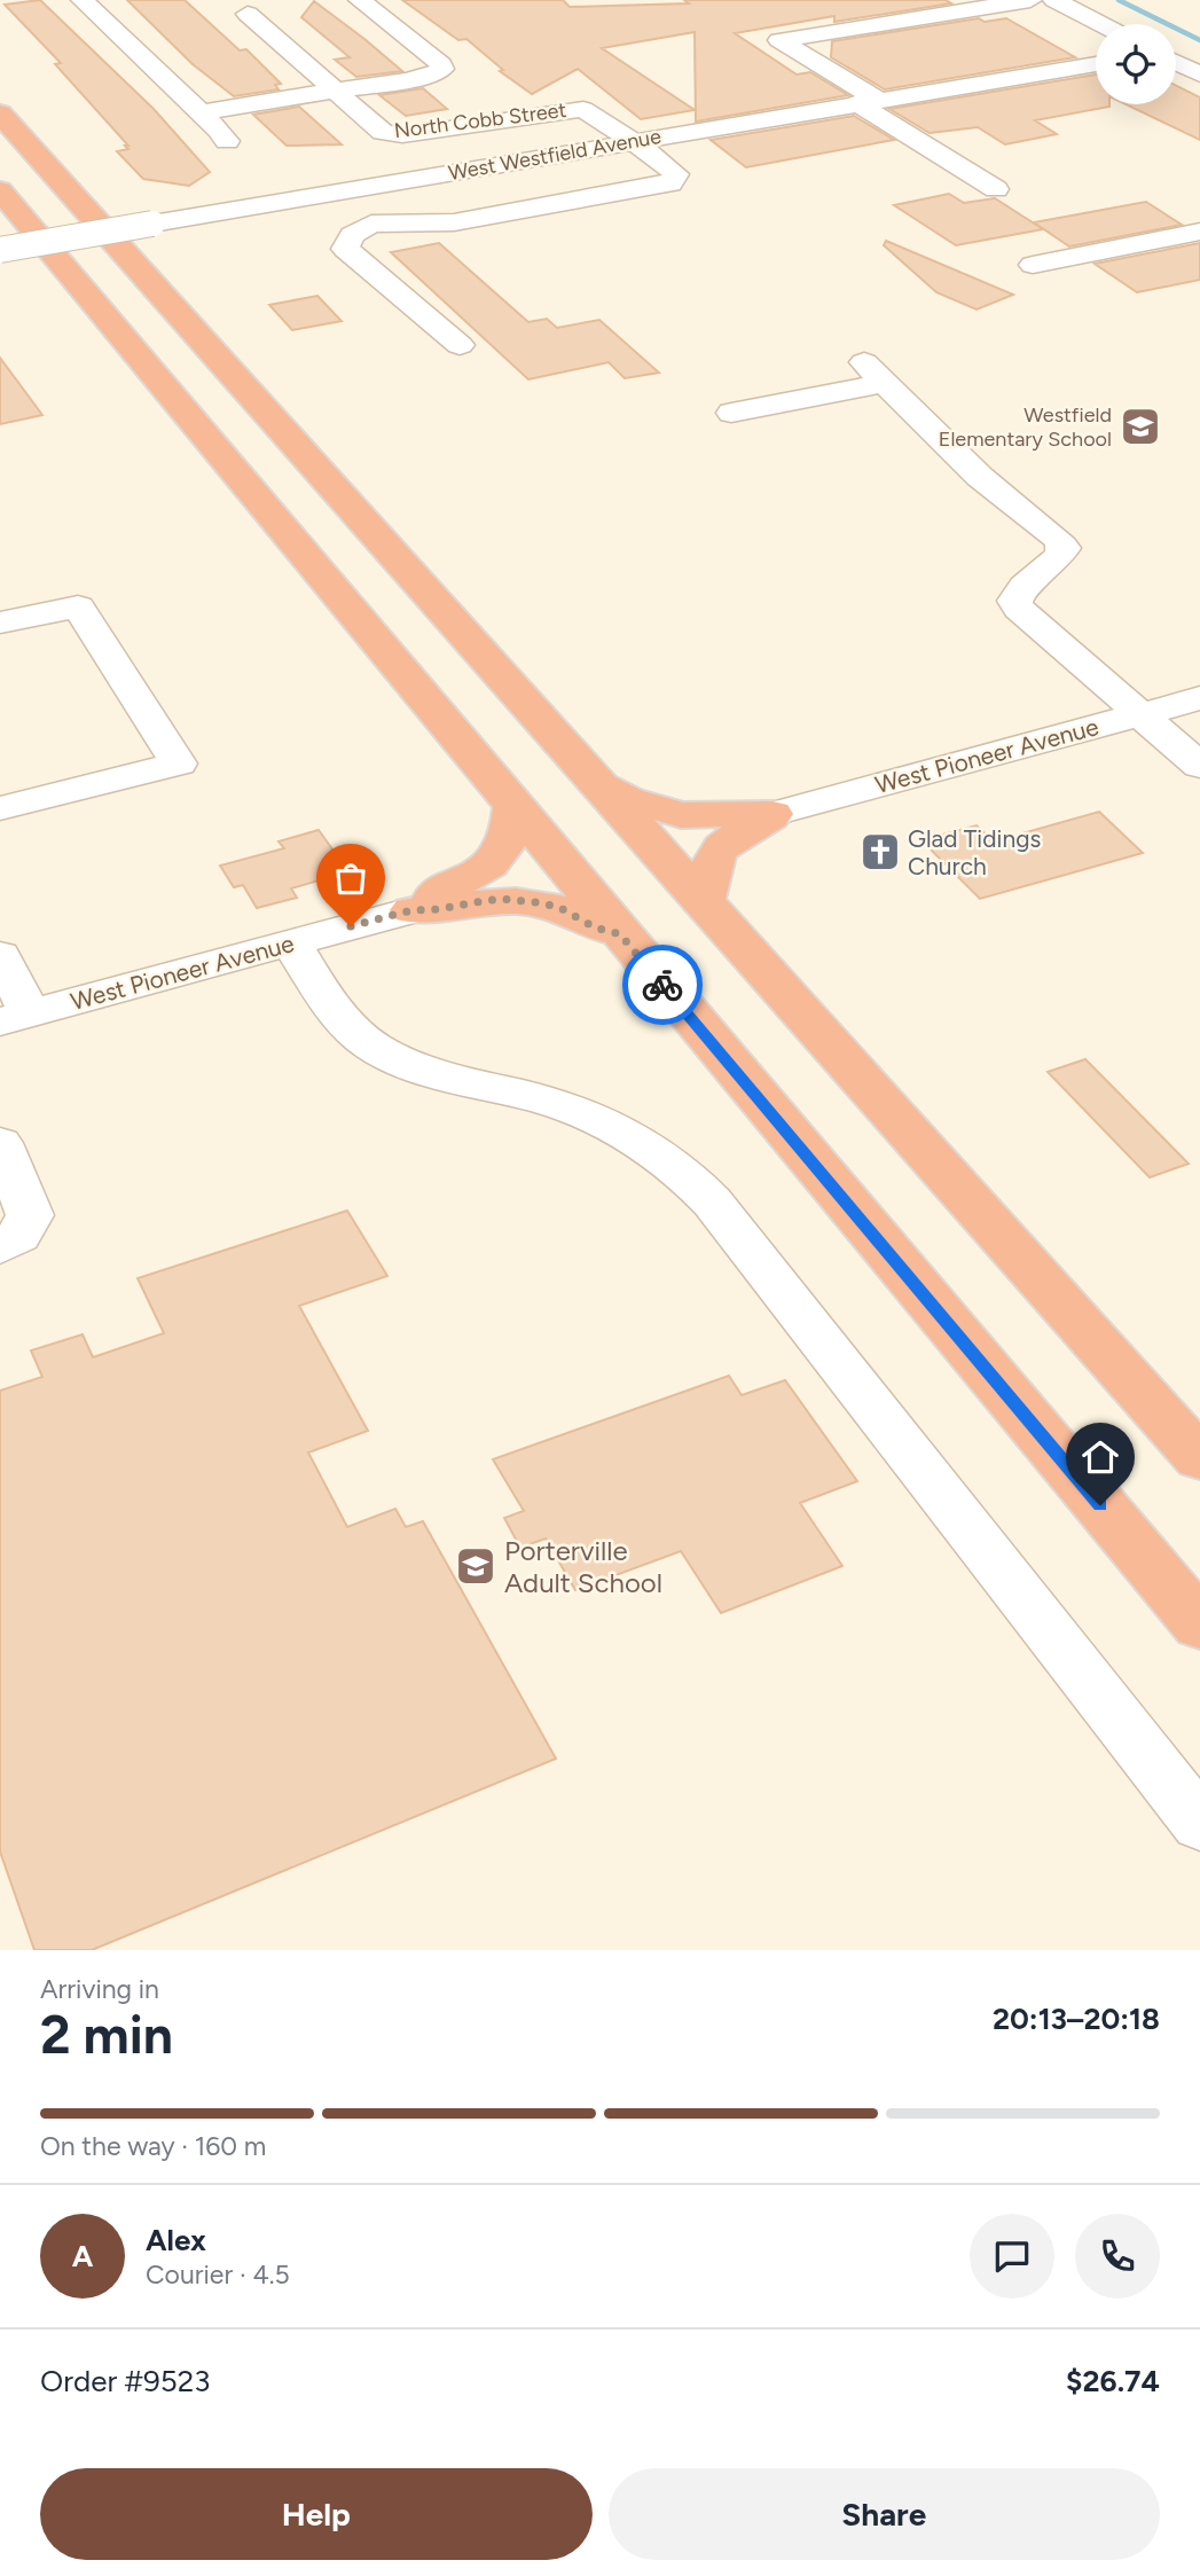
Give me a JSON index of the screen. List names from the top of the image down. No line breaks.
{"streets":{"street":["North Cobb Street","West Westfield Avenue","West Pioneer Avenue"]},"crossings":[["North Cobb Street","West Westfield Avenue"]],"places":{"school or university":["Westfield Elementary School","Porterville Adult School"],"church":["Glad Tidings Church"]},"page":{"heading":["2 min","Arriving in","20:13–20:18"],"panel":["Alex","Courier · 4.5","Order #9523","$26.74"],"bar":"On the way · 160 m","round":"A","buttons":["Help","Share"]}}
